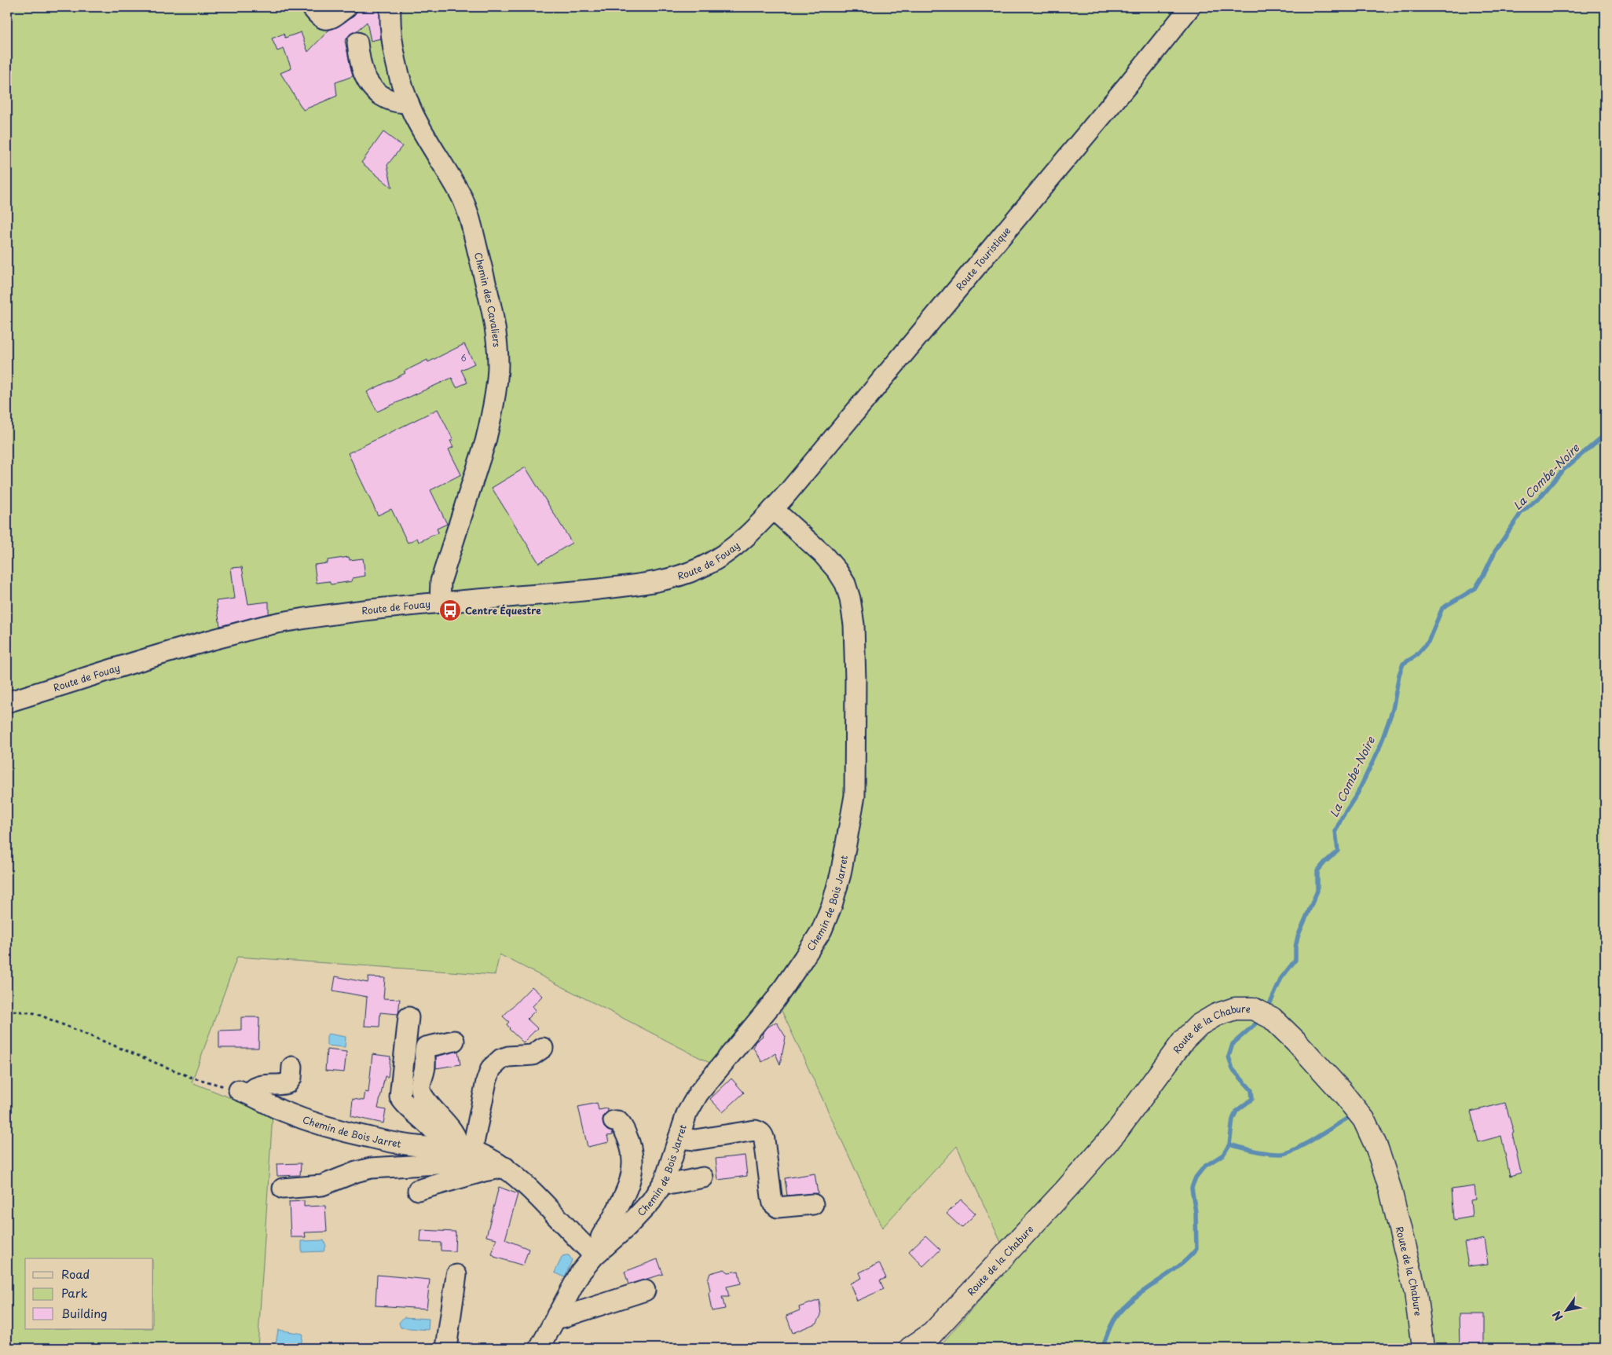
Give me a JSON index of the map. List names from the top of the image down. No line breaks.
{"streets":{"main road":["Route de la Chabure"],"street":["Route Touristique","Chemin des Cavaliers","Route de Fouay","Chemin de Bois Jarret"]},"crossings":[["Route Touristique","Route de Fouay"],["Route Touristique","Chemin de Bois Jarret"],["Chemin des Cavaliers","Route de Fouay"],["Route de Fouay","Chemin de Bois Jarret"]],"water":["La Combe-Noire"],"places":{"bus stop":["Centre Équestre"]},"house_numbers":["6"],"legend":["Road","Park","Building"],"north":"bottom left"}
